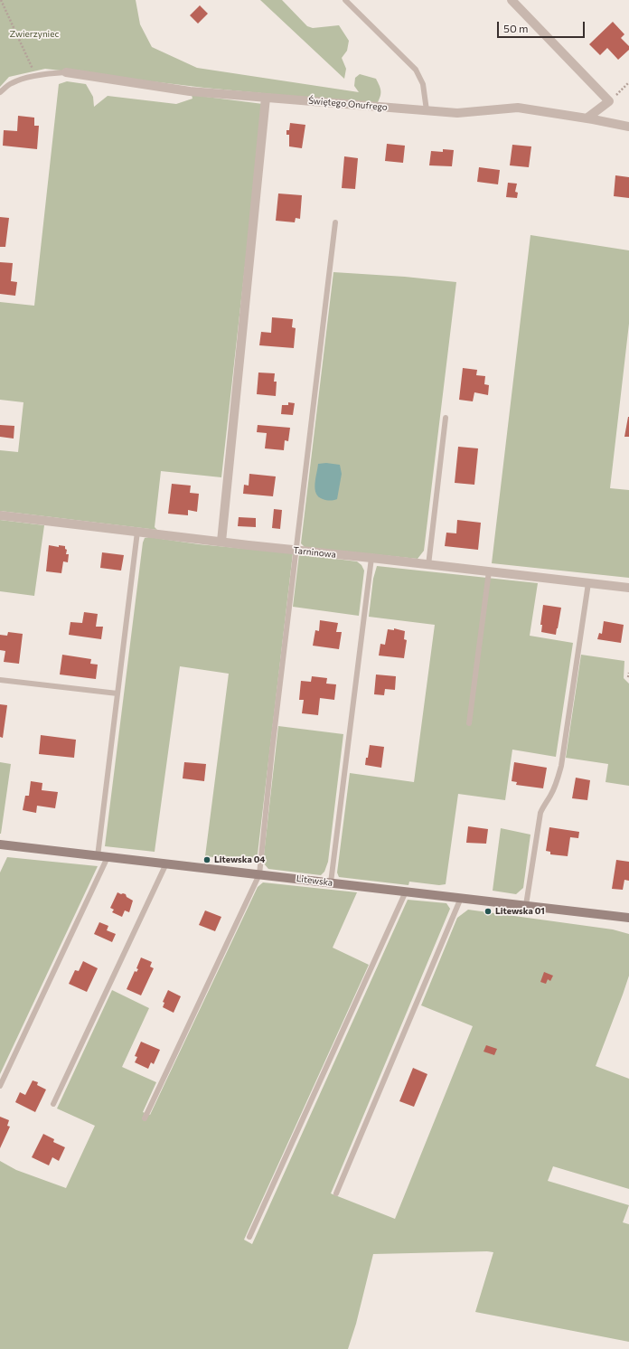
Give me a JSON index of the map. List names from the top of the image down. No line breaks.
{"streets":{"street":["Świętego Onufrego","Tarninowa","Litewska"]},"parks":["Zwierzyniec"],"places":["Litewska 04","Litewska 01"],"scale_bar":"50 m"}
